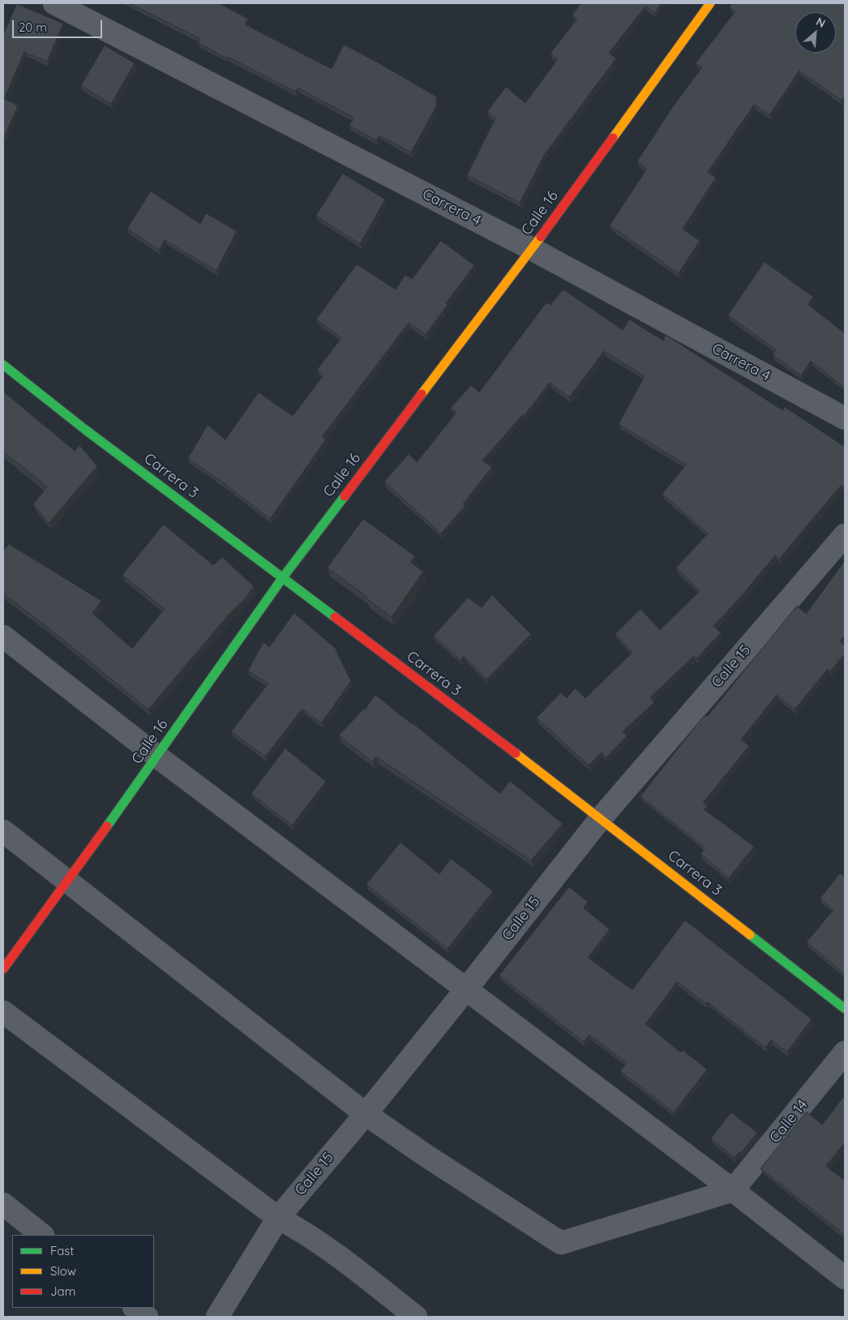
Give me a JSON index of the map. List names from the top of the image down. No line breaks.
{"streets":{"street":["Carrera 4","Calle 16","Carrera 3","Calle 15","Calle 14"]},"crossings":[["Carrera 4","Calle 16"],["Calle 16","Carrera 3"],["Carrera 3","Calle 15"]],"legend":["Fast","Slow","Jam"],"scale_bar":"20 m","north":"top right"}
